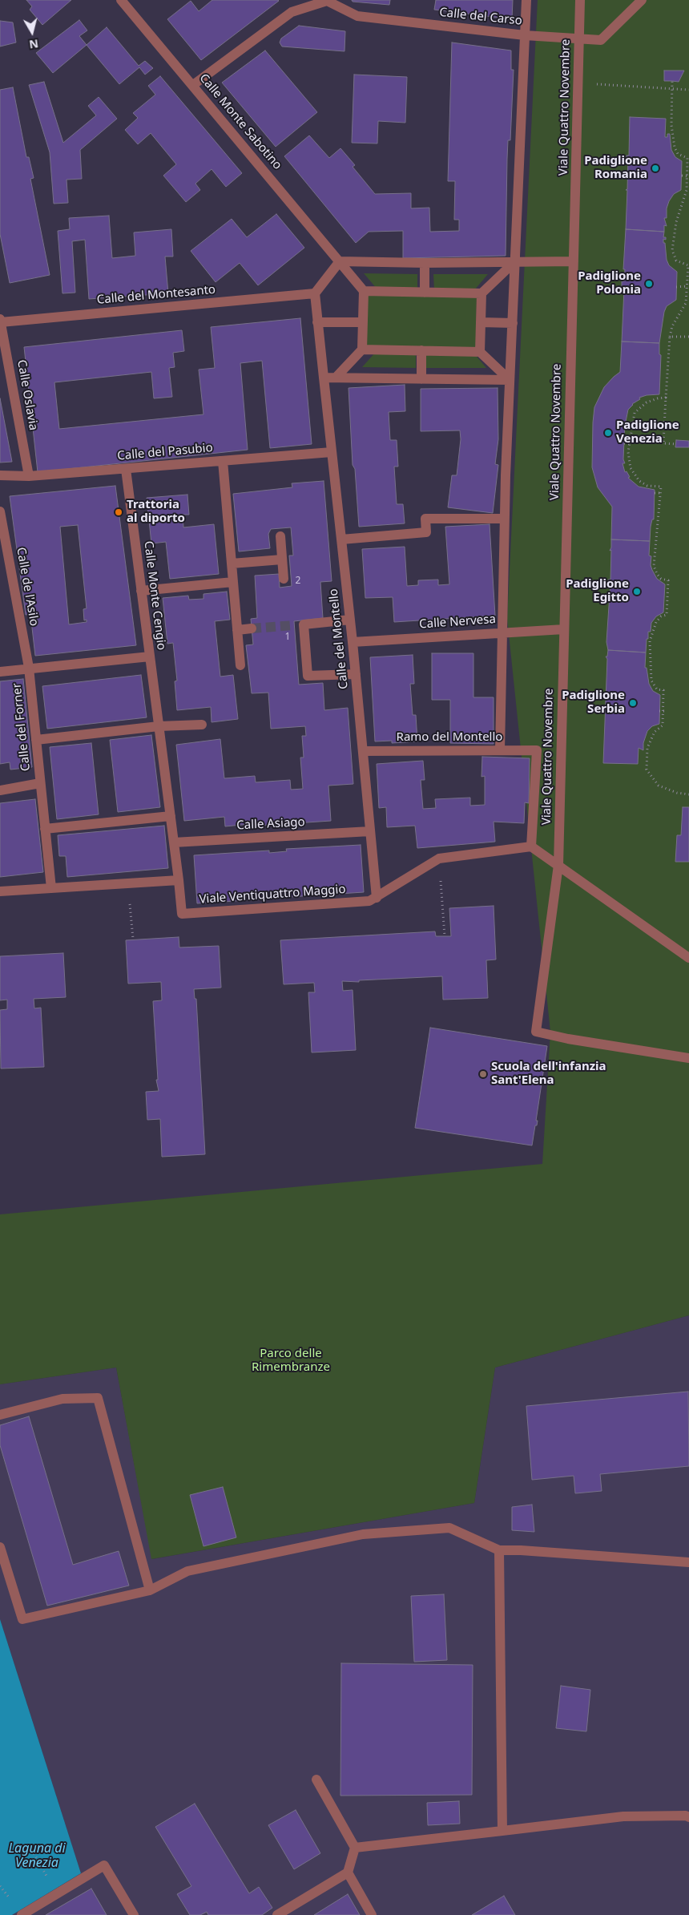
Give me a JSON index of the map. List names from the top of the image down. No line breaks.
{"streets":{"street":["Calle del Carso","Viale Quattro Novembre","Calle Monte Sabotino","Calle del Montesanto","Calle Oslavia","Calle del Pasubio","Calle de l'Asilo","Calle Monte Cengio","Calle Nervesa","Calle del Montello","Calle del Forner","Ramo del Montello","Calle Asiago","Viale Ventiquattro Maggio"]},"crossings":[["Calle del Carso","Viale Quattro Novembre"],["Calle del Carso","Calle Monte Sabotino"],["Viale Quattro Novembre","Calle Nervesa"],["Viale Quattro Novembre","Ramo del Montello"],["Viale Quattro Novembre","Viale Ventiquattro Maggio"],["Calle del Montesanto","Calle Oslavia"],["Calle del Montesanto","Calle del Montello"],["Calle Oslavia","Calle del Pasubio"],["Calle del Pasubio","Calle Monte Cengio"],["Calle del Pasubio","Calle del Montello"],["Calle de l'Asilo","Calle del Forner"],["Calle Monte Cengio","Calle Asiago"],["Calle Monte Cengio","Viale Ventiquattro Maggio"],["Calle Nervesa","Calle del Montello"],["Calle del Montello","Ramo del Montello"],["Calle del Montello","Calle Asiago"],["Calle del Montello","Viale Ventiquattro Maggio"]],"water":["Laguna di Venezia"],"parks":["Parco delle Rimembranze"],"places":["Padiglione Romania","Padiglione Polonia","Padiglione Venezia","Trattoria al diporto","Padiglione Egitto","Padiglione Serbia","Scuola dell'infanzia Sant'Elena"],"house_numbers":["2","1"],"north":"bottom"}
